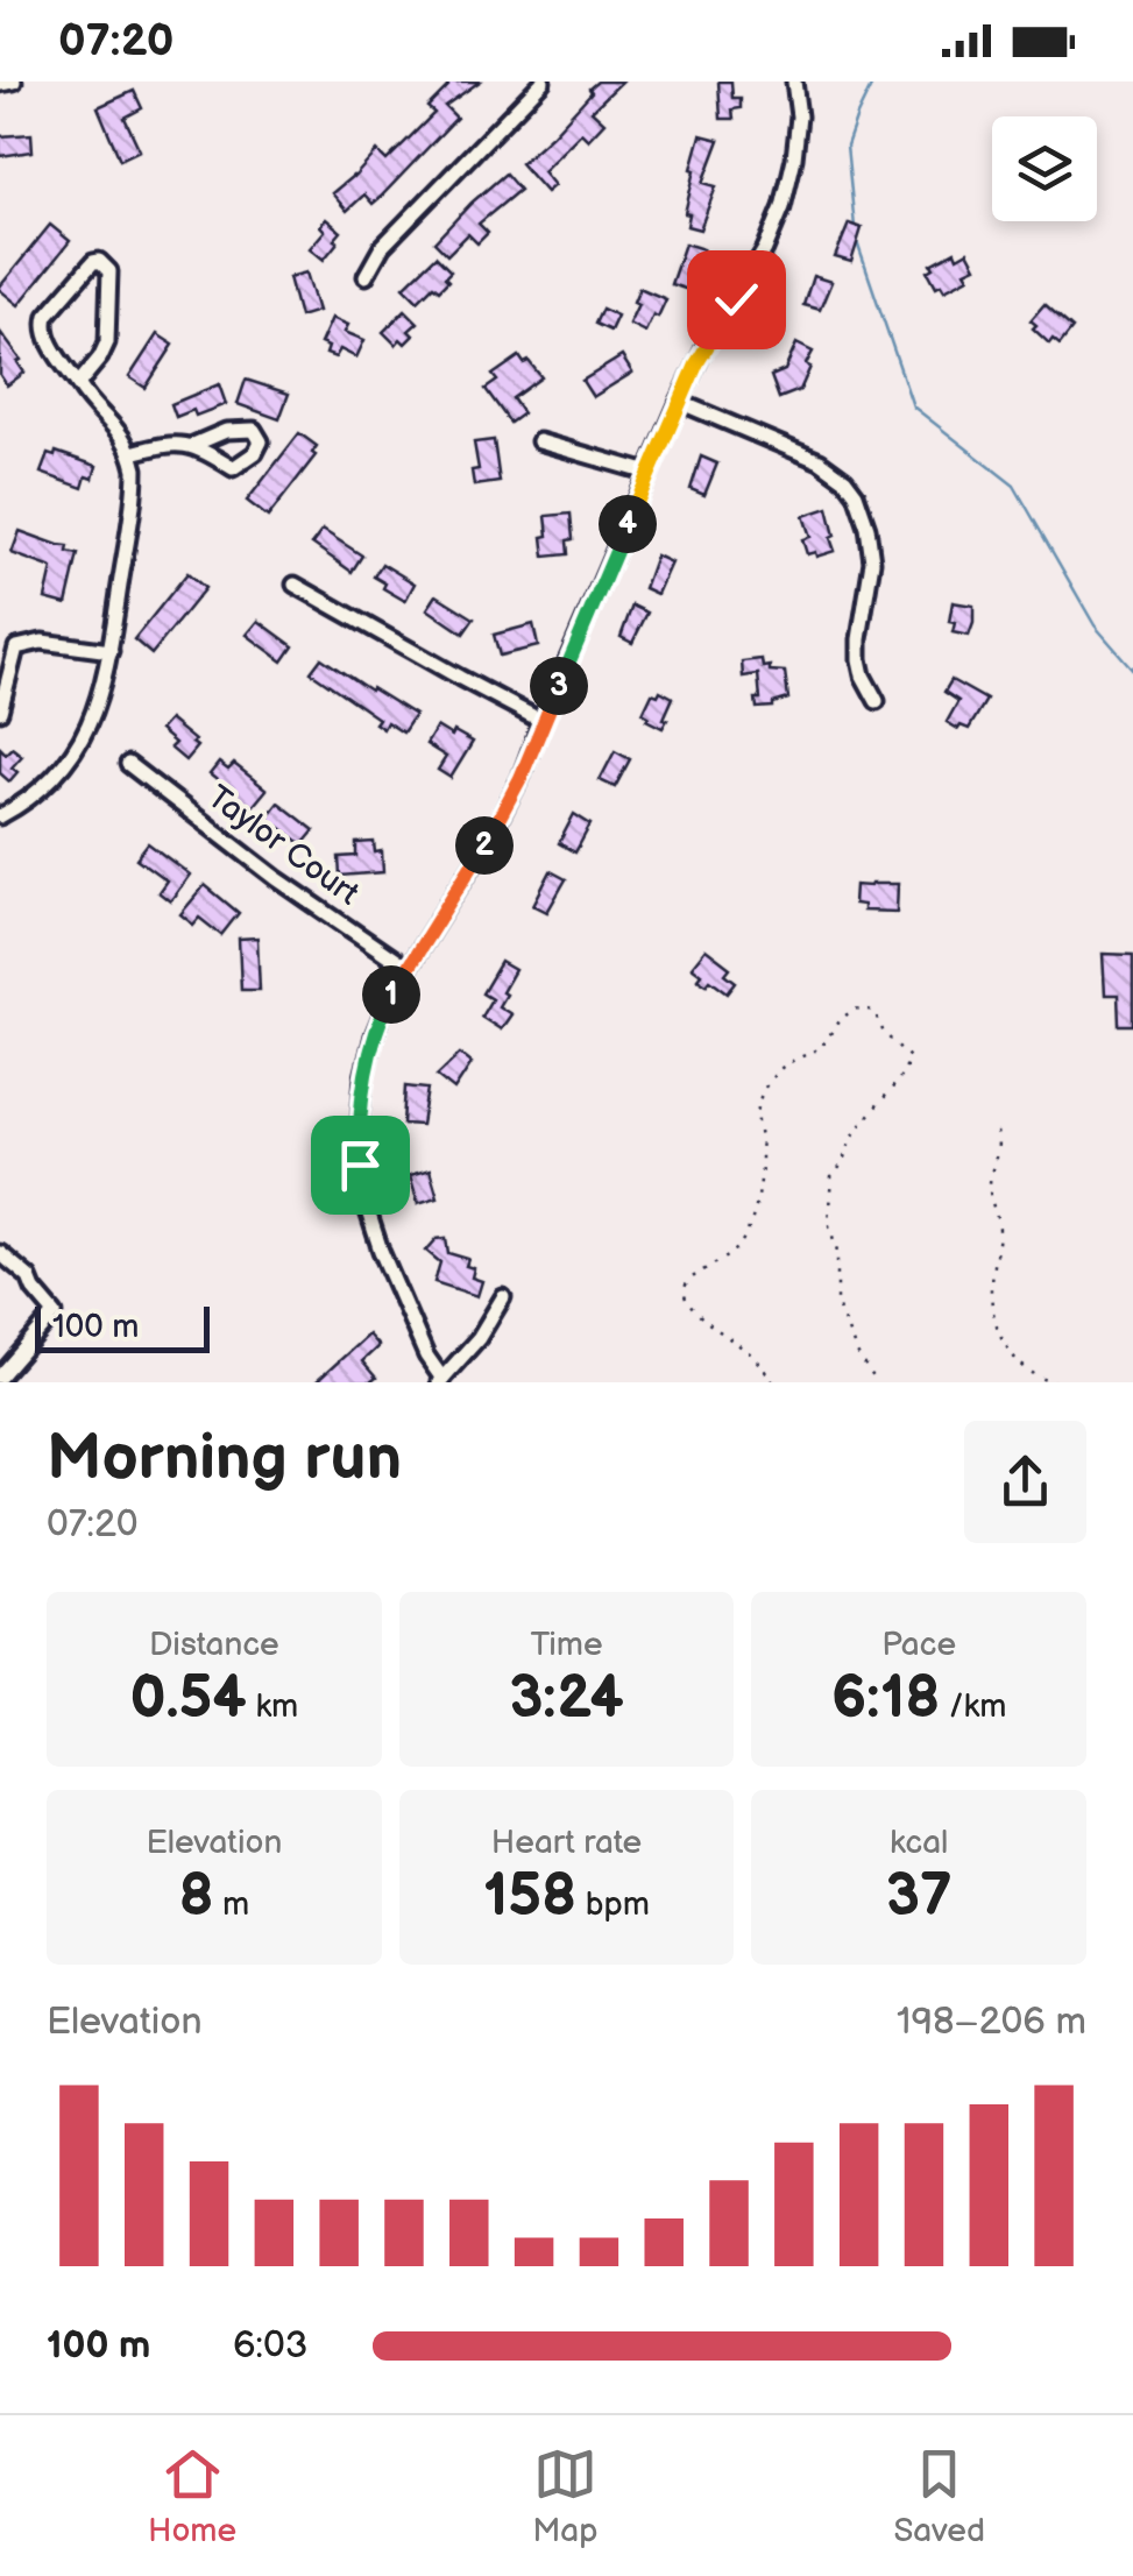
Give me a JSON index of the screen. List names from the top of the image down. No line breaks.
{"streets":{"street":["Taylor Court"]},"scale_bar":"100 m","page":{"status":"07:20","pins":["4","3","2","1"],"scale":"100 m","heading":["Morning run","07:20"],"stats":[["Distance","0.54 km"],["Time","3:24"],["Pace","6:18 /km"],["Elevation","8 m"],["Heart rate","158 bpm"],["kcal","37"]],"chart":["Elevation","198–206 m"],"list":[{"name":"100 m","note":"6:03"}],"tabs":["Home","Map","Saved"]}}
